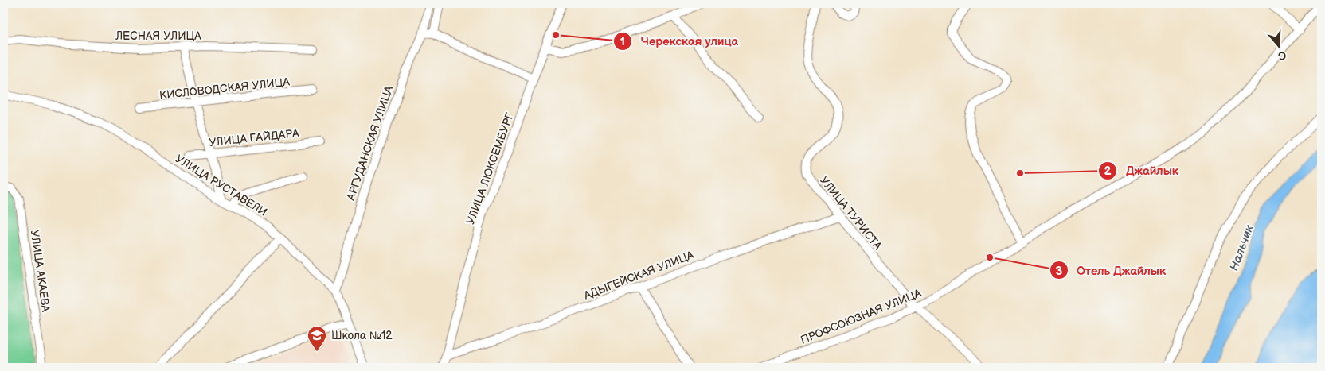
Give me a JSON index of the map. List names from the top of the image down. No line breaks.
{"streets":{"street":["ЛЕСНАЯ УЛИЦА","КИСЛОВОДСКАЯ УЛИЦА","УЛИЦА ГАЙДАРА","АРГУДАНСКАЯ УЛИЦА","УЛИЦА ЛЮКСЕМБУРГ","УЛИЦА РУСТАВЕЛИ","УЛИЦА ТУРИСТА","УЛИЦА АКАЕВА","АДЫГЕЙСКАЯ УЛИЦА","ПРОФСОЮЗНАЯ УЛИЦА"]},"crossings":[["АРГУДАНСКАЯ УЛИЦА","УЛИЦА РУСТАВЕЛИ"],["УЛИЦА ЛЮКСЕМБУРГ","АДЫГЕЙСКАЯ УЛИЦА"],["УЛИЦА ТУРИСТА","АДЫГЕЙСКАЯ УЛИЦА"],["УЛИЦА ТУРИСТА","ПРОФСОЮЗНАЯ УЛИЦА"]],"water":["Нальчик"],"places":{"other":["Черекская улица","Джайлык","Отель Джайлык"],"school or university":["Школа №12"]},"north":"bottom"}
